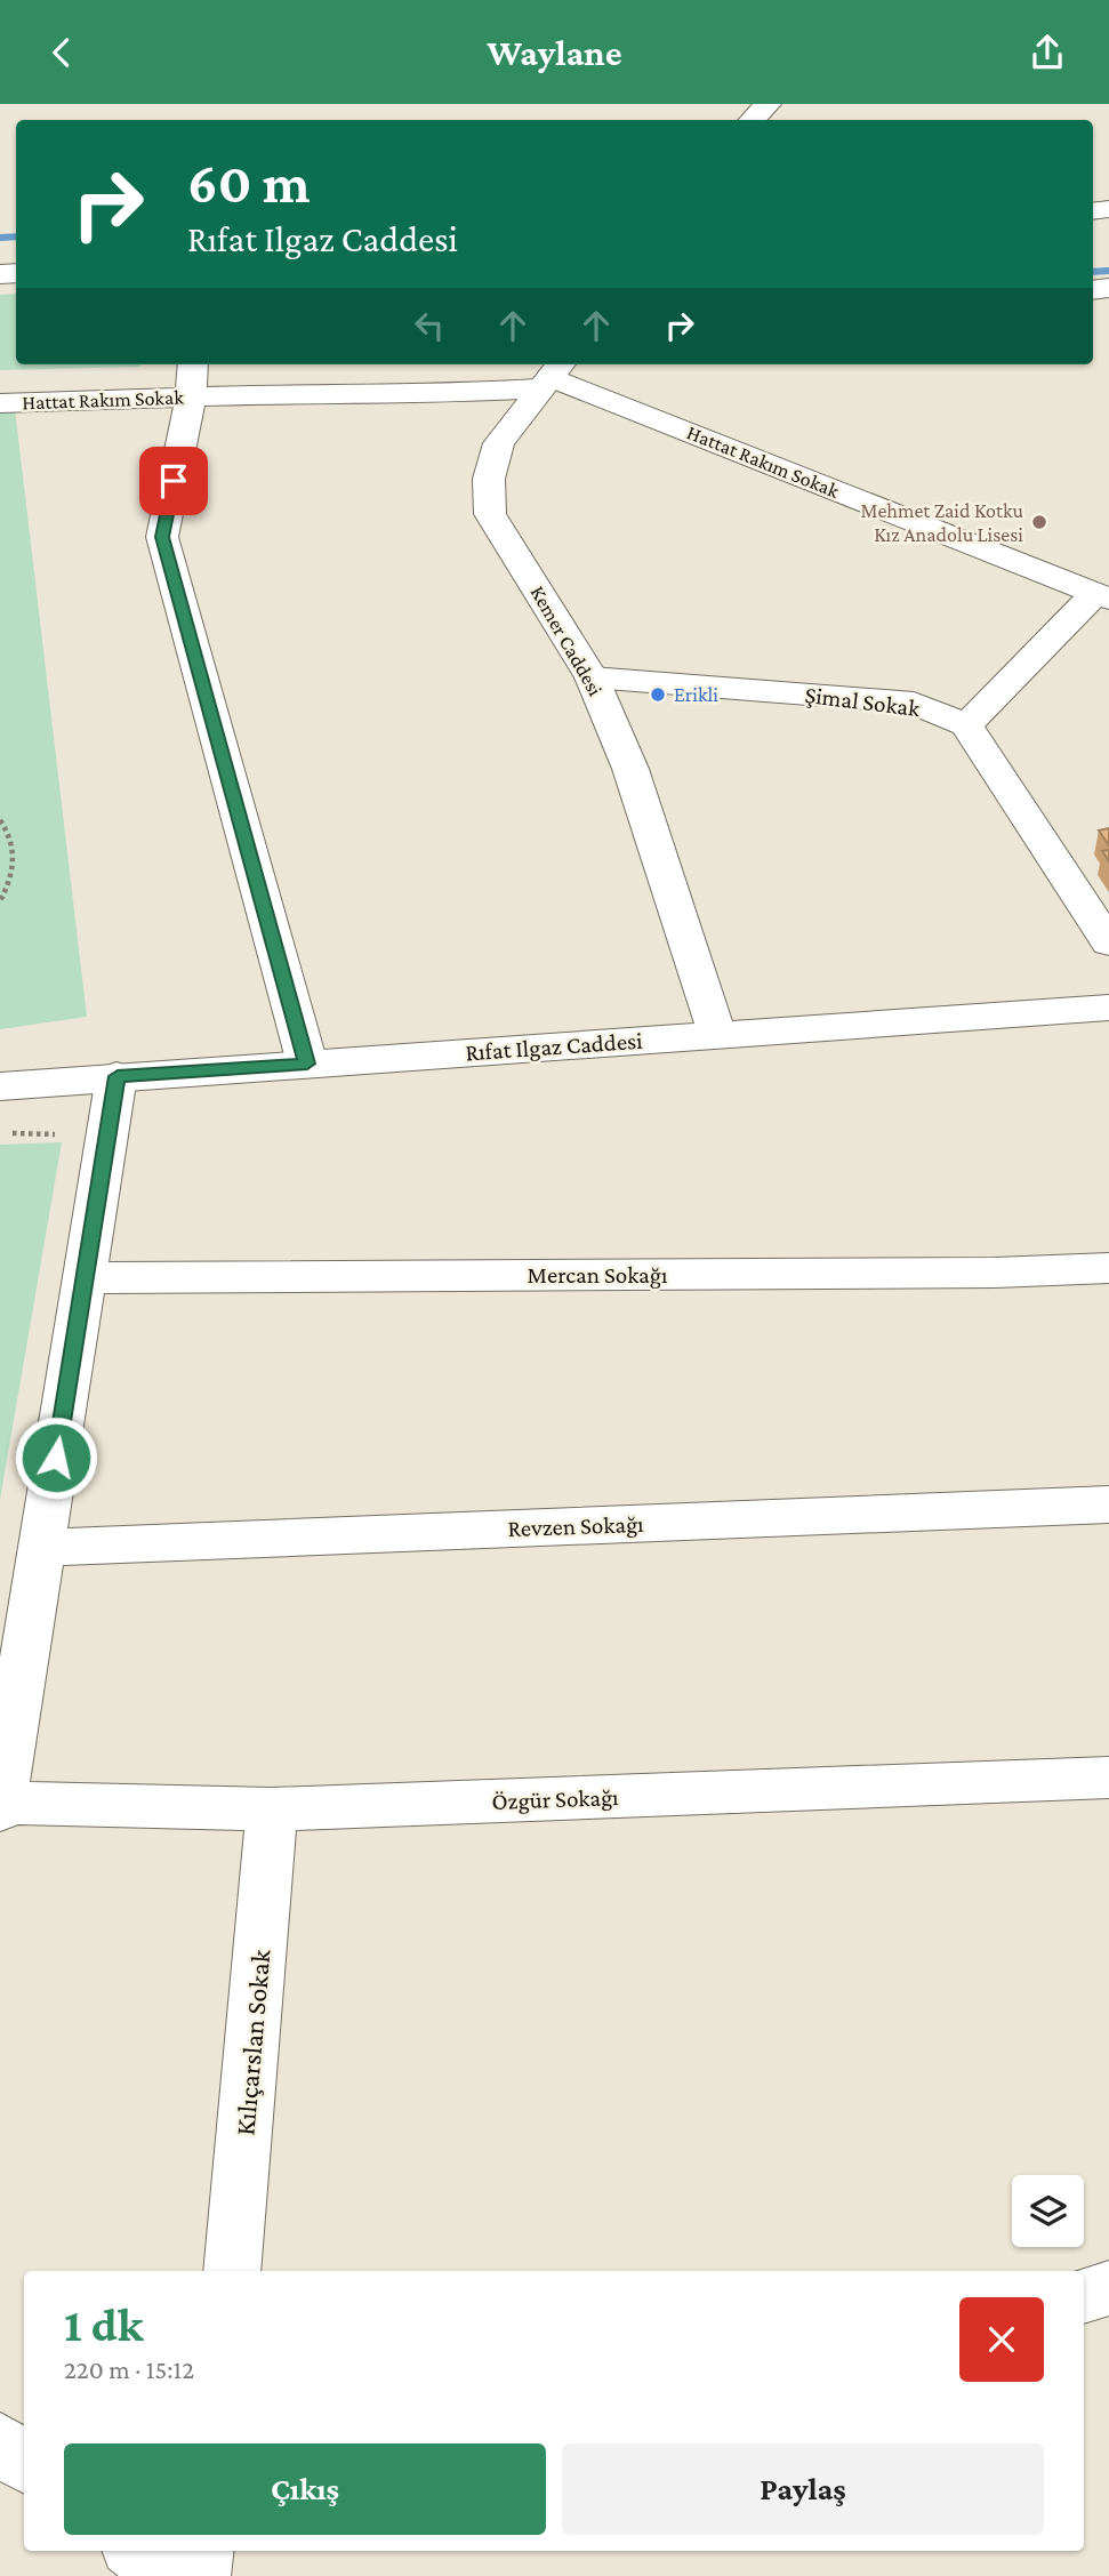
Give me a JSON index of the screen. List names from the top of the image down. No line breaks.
{"streets":{"street":["Hattat Rakım Sokak","Kemer Caddesi","Şimal Sokak","Rıfat Ilgaz Caddesi","Mercan Sokağı","Revzen Sokağı","Özgür Sokağı","Kılıçarslan Sokak"]},"crossings":[["Hattat Rakım Sokak","Kemer Caddesi"],["Kemer Caddesi","Şimal Sokak"],["Kemer Caddesi","Rıfat Ilgaz Caddesi"],["Özgür Sokağı","Kılıçarslan Sokak"]],"places":["Mehmet Zaid Kotku Kız Anadolu Lisesi","Erikli"],"page":{"header":"Waylane","turn":["60 m","Rıfat Ilgaz Caddesi"],"heading":["1 dk","220 m · 15:12"],"buttons":["Çıkış","Paylaş"]}}
